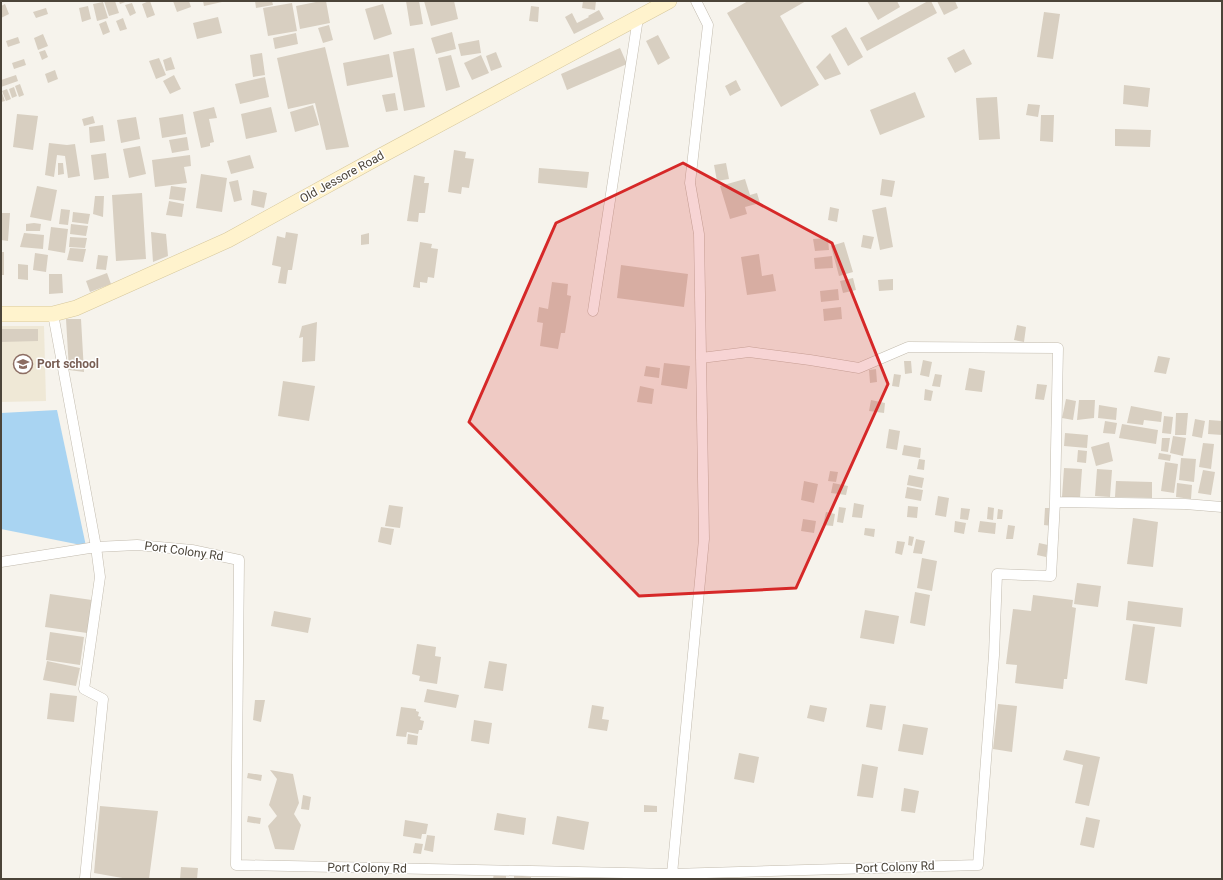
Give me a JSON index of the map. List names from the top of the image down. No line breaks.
{"streets":{"main road":["Old Jessore Road"],"street":["Port Colony Rd"]},"places":{"school or university":["Port school"]}}
